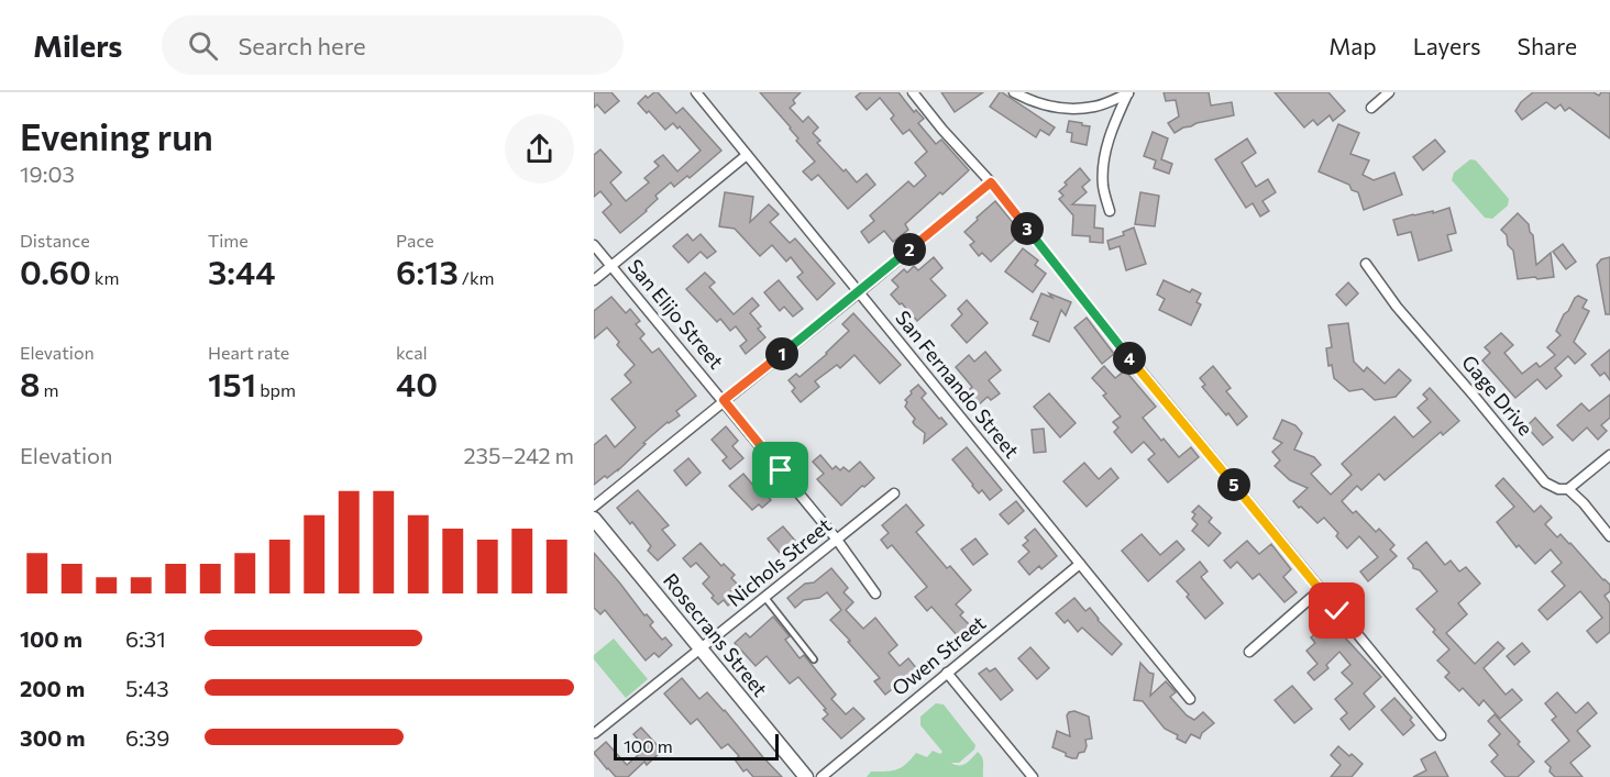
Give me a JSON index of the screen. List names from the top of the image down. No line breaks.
{"streets":{"street":["San Elijo Street","San Fernando Street","Gage Drive","Nichols Street","Rosecrans Street","Owen Street"]},"crossings":[["San Elijo Street","Nichols Street"],["San Fernando Street","Owen Street"],["Nichols Street","Rosecrans Street"]],"scale_bar":"100 m","page":{"header":"Milers","search":"Search here","nav":["Map","Layers","Share"],"heading":["Evening run","19:03"],"stats":[["Distance","0.60 km"],["Time","3:44"],["Pace","6:13 /km"],["Elevation","8 m"],["Heart rate","151 bpm"],["kcal","40"]],"pins":["3","2","1","4","5"],"chart":["Elevation","235–242 m"],"list":[{"name":"100 m","note":"6:31"},{"name":"200 m","note":"5:43"},{"name":"300 m","note":"6:39"}],"scale":"100 m"}}
